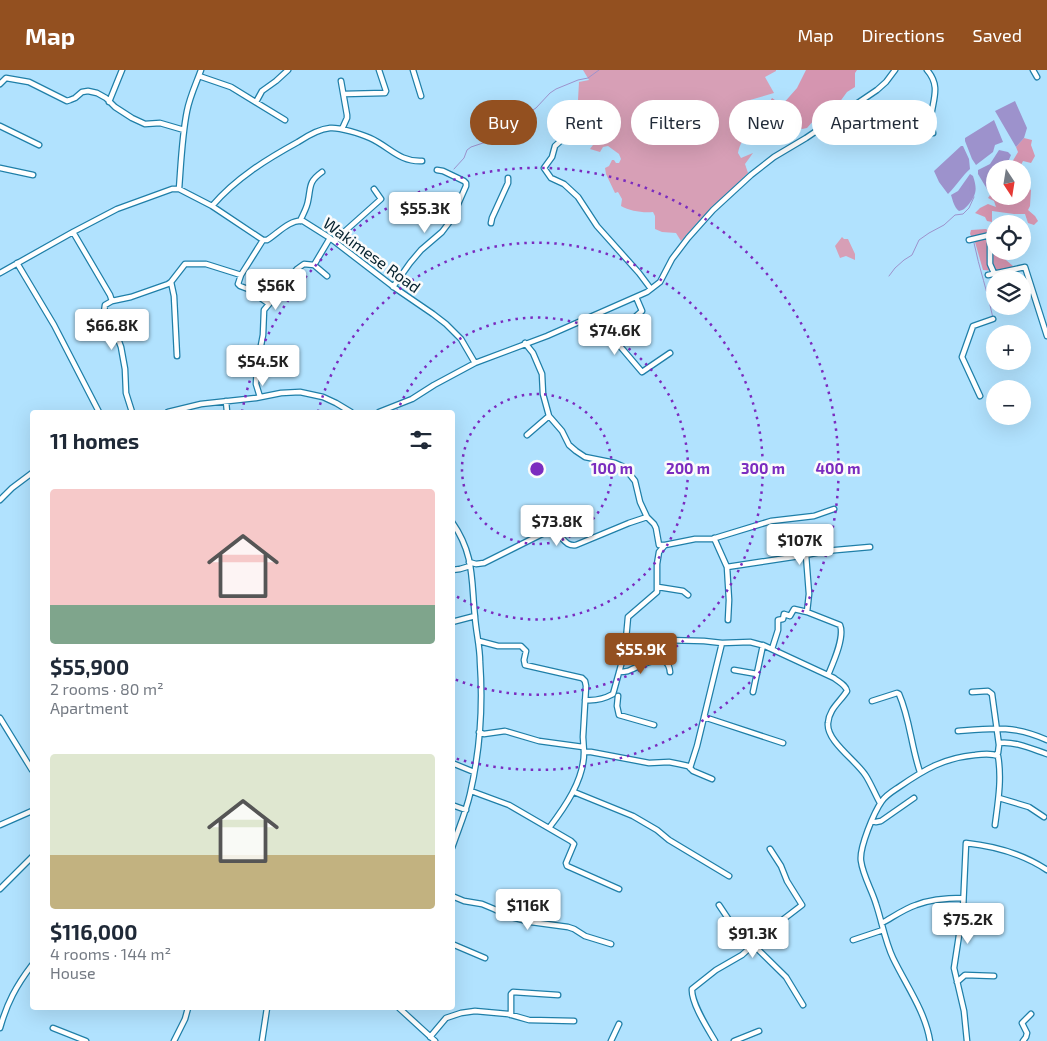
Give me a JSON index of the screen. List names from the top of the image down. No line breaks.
{"streets":{"street":["Wakimese Road"]},"north":"bottom","page":{"header":"Map","nav":["Map","Directions","Saved"],"chip":["Buy","Rent","Filters","New","Apartment"],"map_buttons":["+","−"],"price":["$55.3K","$56K","$66.8K","$74.6K","$54.5K","$73.8K","$107K","$55.9K","$116K","$75.2K","$91.3K"],"heading":"11 homes","list":[{"name":"$55,900","note":"2 rooms · 80 m² · Apartment"},{"name":"$116,000","note":"4 rooms · 144 m² · House"}]},"rings":["100 m","200 m","300 m","400 m"]}
